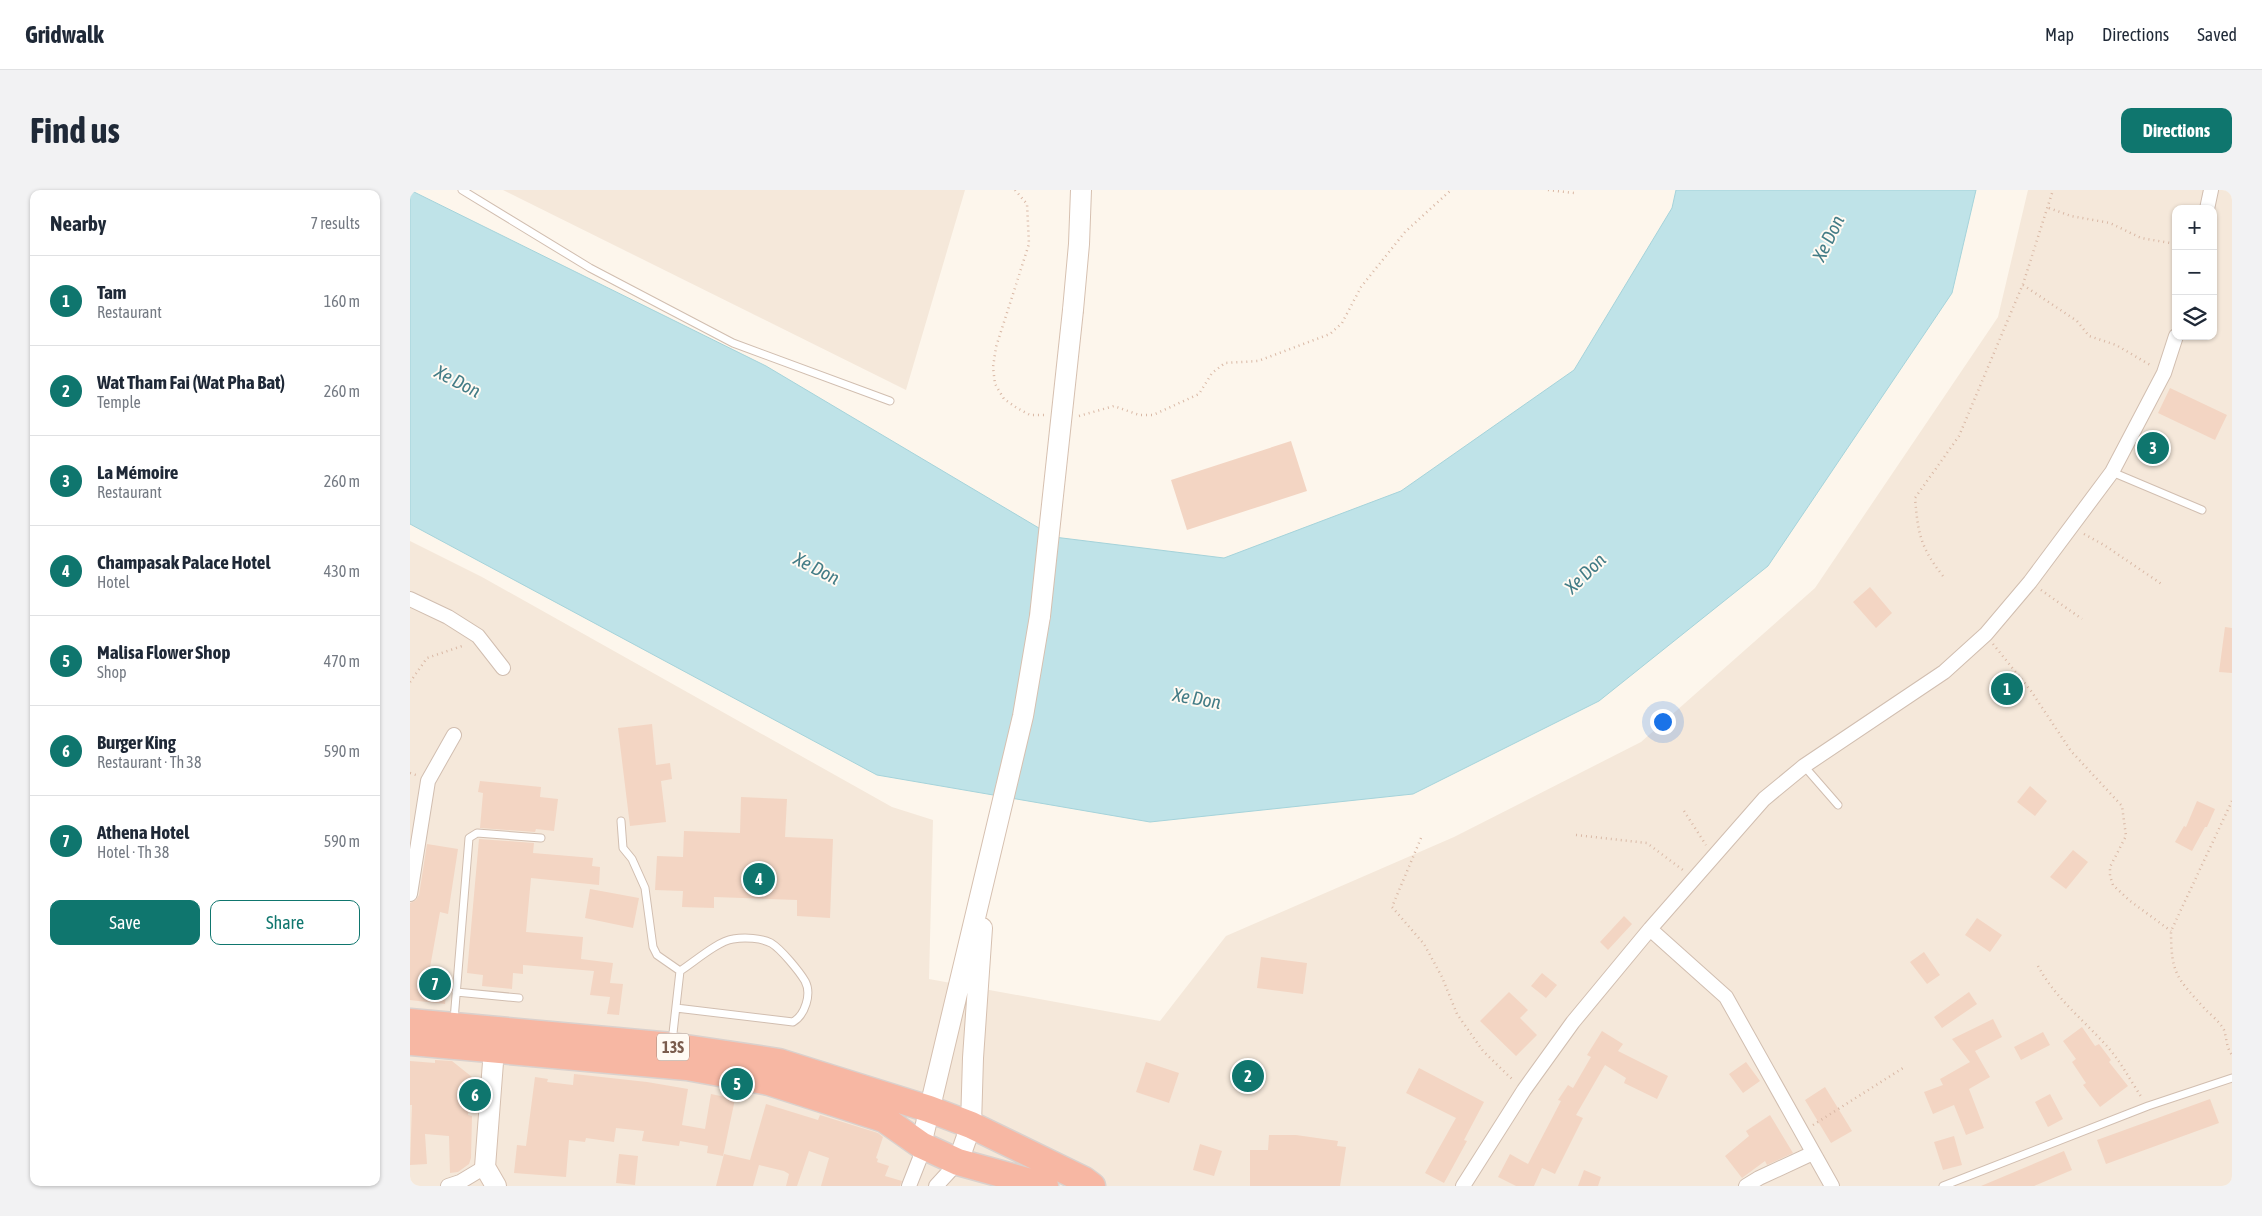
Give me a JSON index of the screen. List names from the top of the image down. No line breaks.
{"streets":{"highway":["13S"]},"water":["Xe Don"],"page":{"header":"Gridwalk","nav":["Map","Directions","Saved"],"buttons":["Directions",["Save","Share"]],"title":"Find us","heading":["Nearby","7 results"],"map_buttons":["+","−"],"list":[{"mark":"1","name":"Tam","note":"Restaurant","value":"160 m"},{"mark":"2","name":"Wat Tham Fai (Wat Pha Bat)","note":"Temple","value":"260 m"},{"mark":"3","name":"La Mémoire","note":"Restaurant","value":"260 m"},{"mark":"4","name":"Champasak Palace Hotel","note":"Hotel","value":"430 m"},{"mark":"5","name":"Malisa Flower Shop","note":"Shop","value":"470 m"},{"mark":"6","name":"Burger King","note":"Restaurant · Th 38","value":"590 m"},{"mark":"7","name":"Athena Hotel","note":"Hotel · Th 38","value":"590 m"}],"pins":["3","1","4","7","2","5","6"]}}
